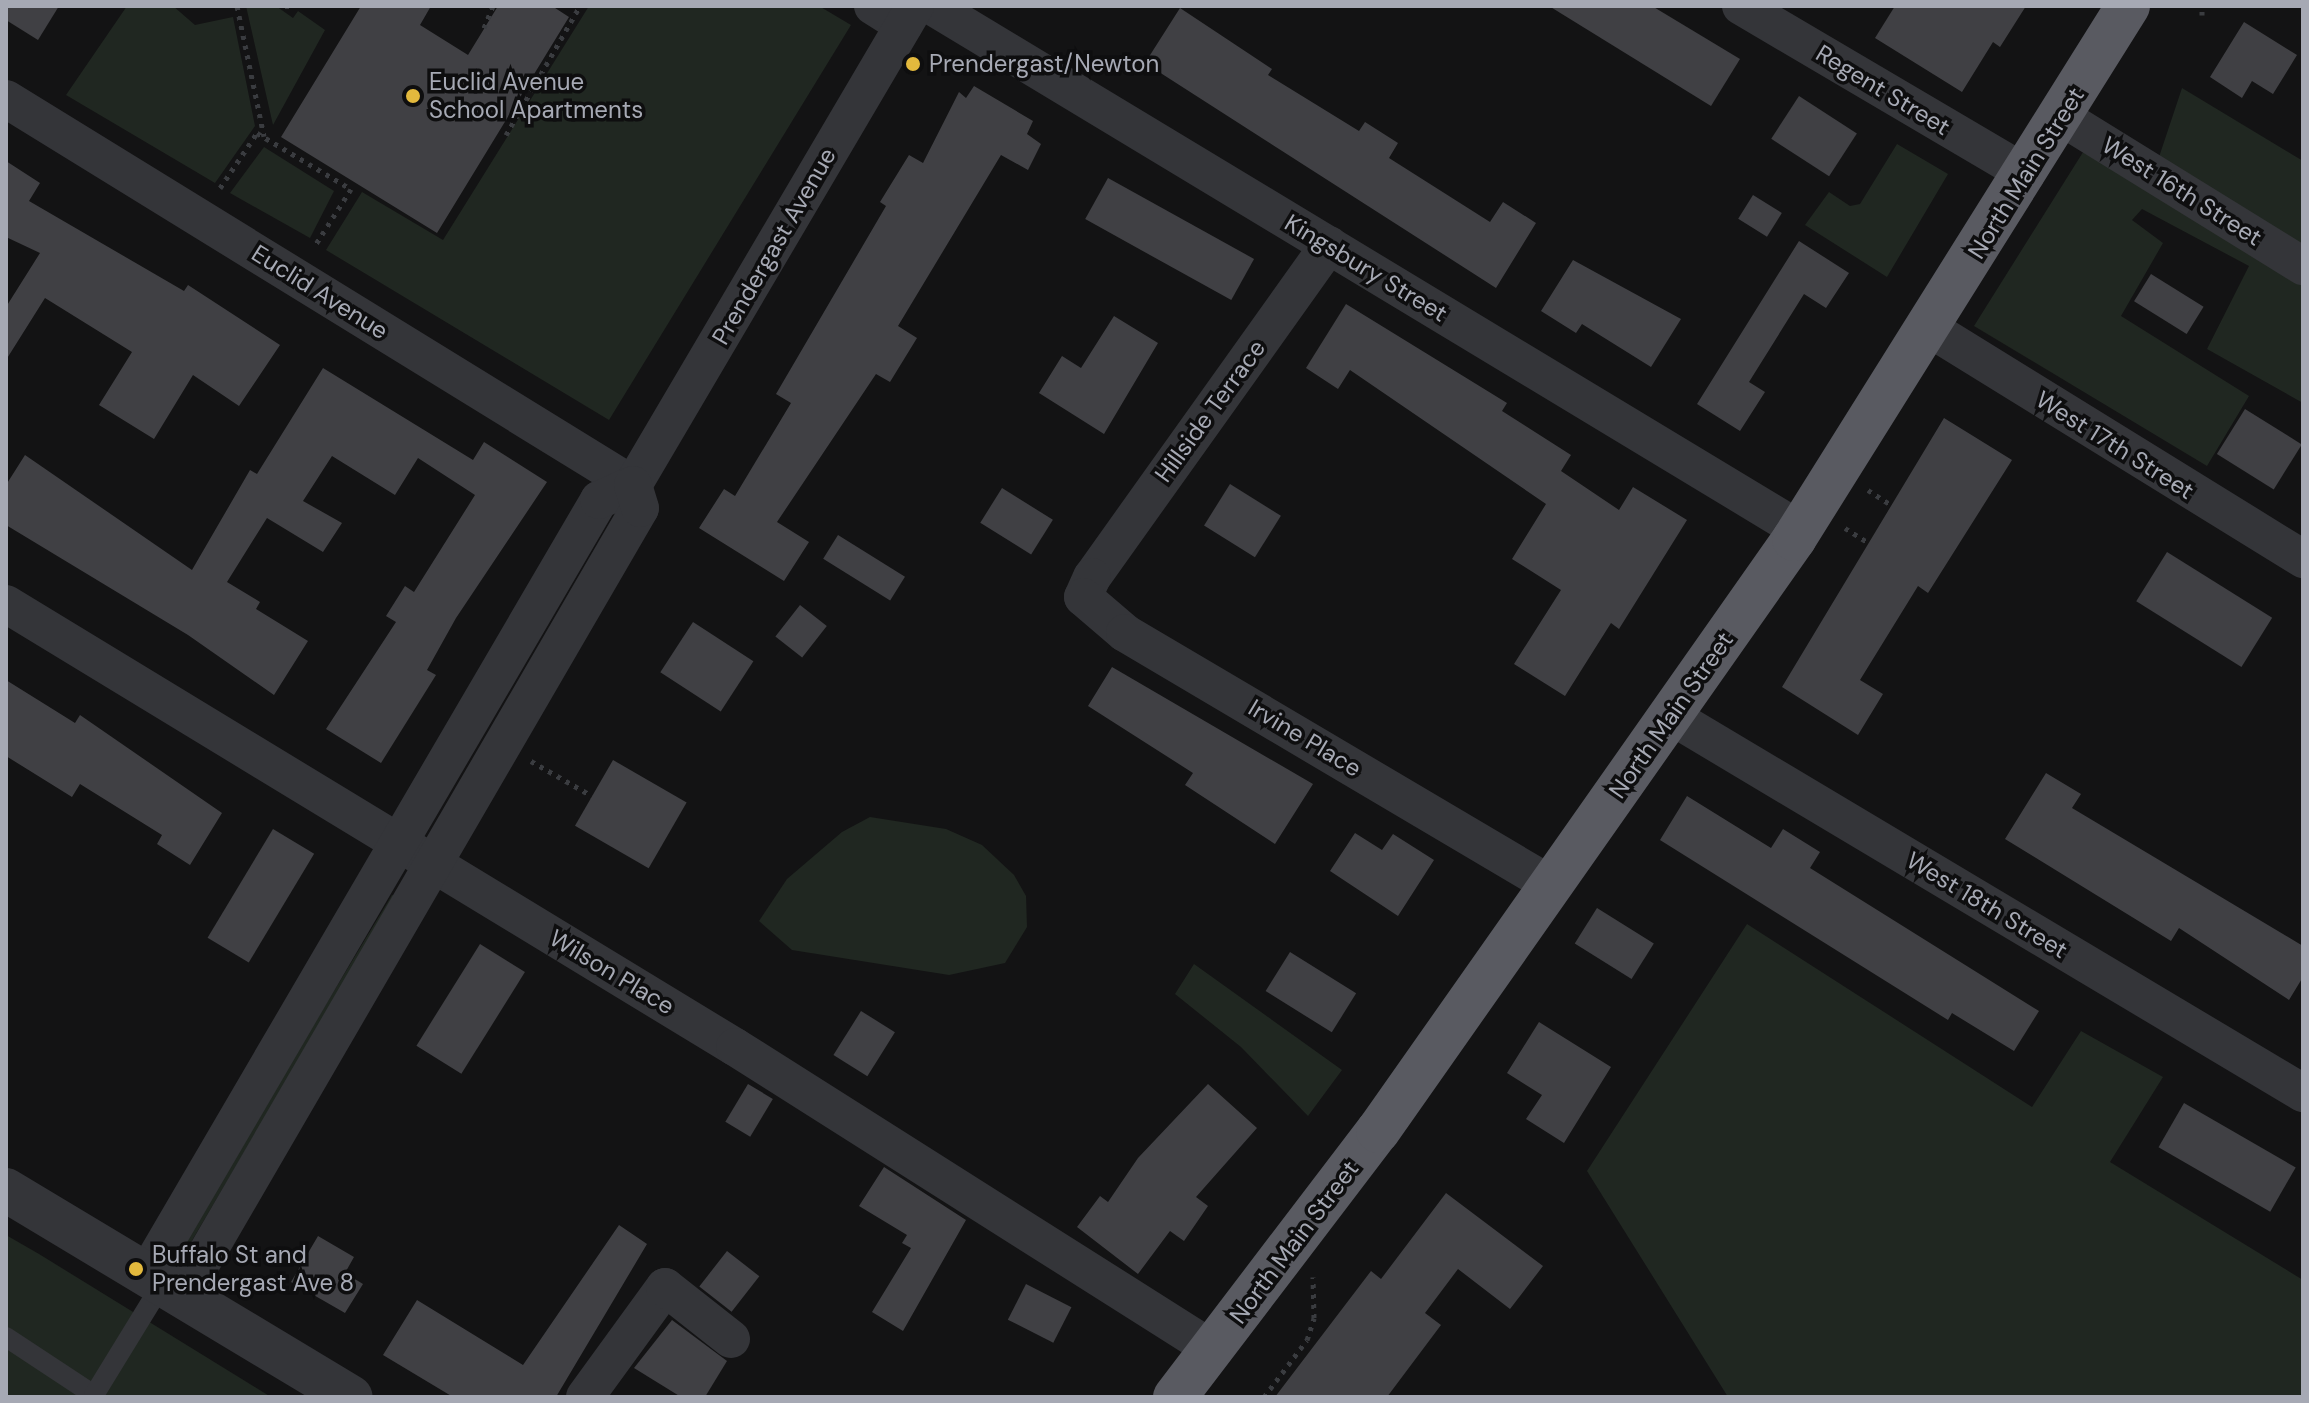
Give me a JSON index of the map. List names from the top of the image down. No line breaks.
{"streets":{"highway":["North Main Street"],"street":["Regent Street","West 16th Street","Prendergast Avenue","Kingsbury Street","Euclid Avenue","Hillside Terrace","West 17th Street","Irvine Place","West 18th Street","Wilson Place"]},"crossings":[["Regent Street","North Main Street"],["North Main Street","West 16th Street"],["North Main Street","Kingsbury Street"],["North Main Street","West 17th Street"],["North Main Street","Irvine Place"],["North Main Street","West 18th Street"],["North Main Street","Wilson Place"],["Prendergast Avenue","Kingsbury Street"],["Prendergast Avenue","Euclid Avenue"],["Kingsbury Street","Hillside Terrace"],["Hillside Terrace","Irvine Place"]],"places":["Prendergast/Newton","Euclid Avenue School Apartments","Buffalo St and Prendergast Ave 8"]}
